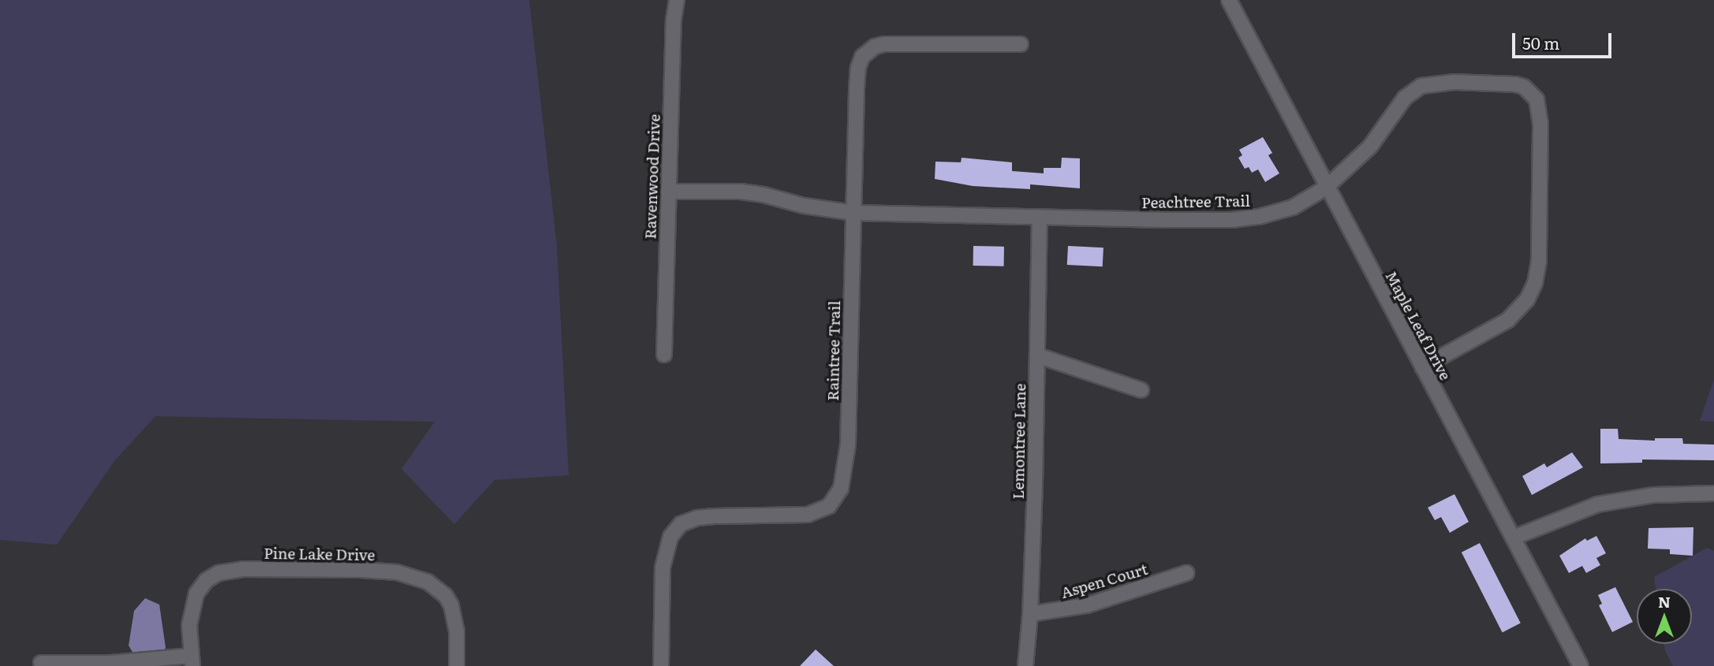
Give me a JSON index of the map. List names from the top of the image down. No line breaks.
{"streets":{"street":["Ravenwood Drive","Peachtree Trail","Maple Leaf Drive","Raintree Trail","Lemontree Lane","Pine Lake Drive","Aspen Court"]},"crossings":[["Ravenwood Drive","Peachtree Trail"],["Peachtree Trail","Maple Leaf Drive"],["Peachtree Trail","Raintree Trail"],["Peachtree Trail","Lemontree Lane"],["Lemontree Lane","Aspen Court"]],"scale_bar":"50 m","north":"top"}
